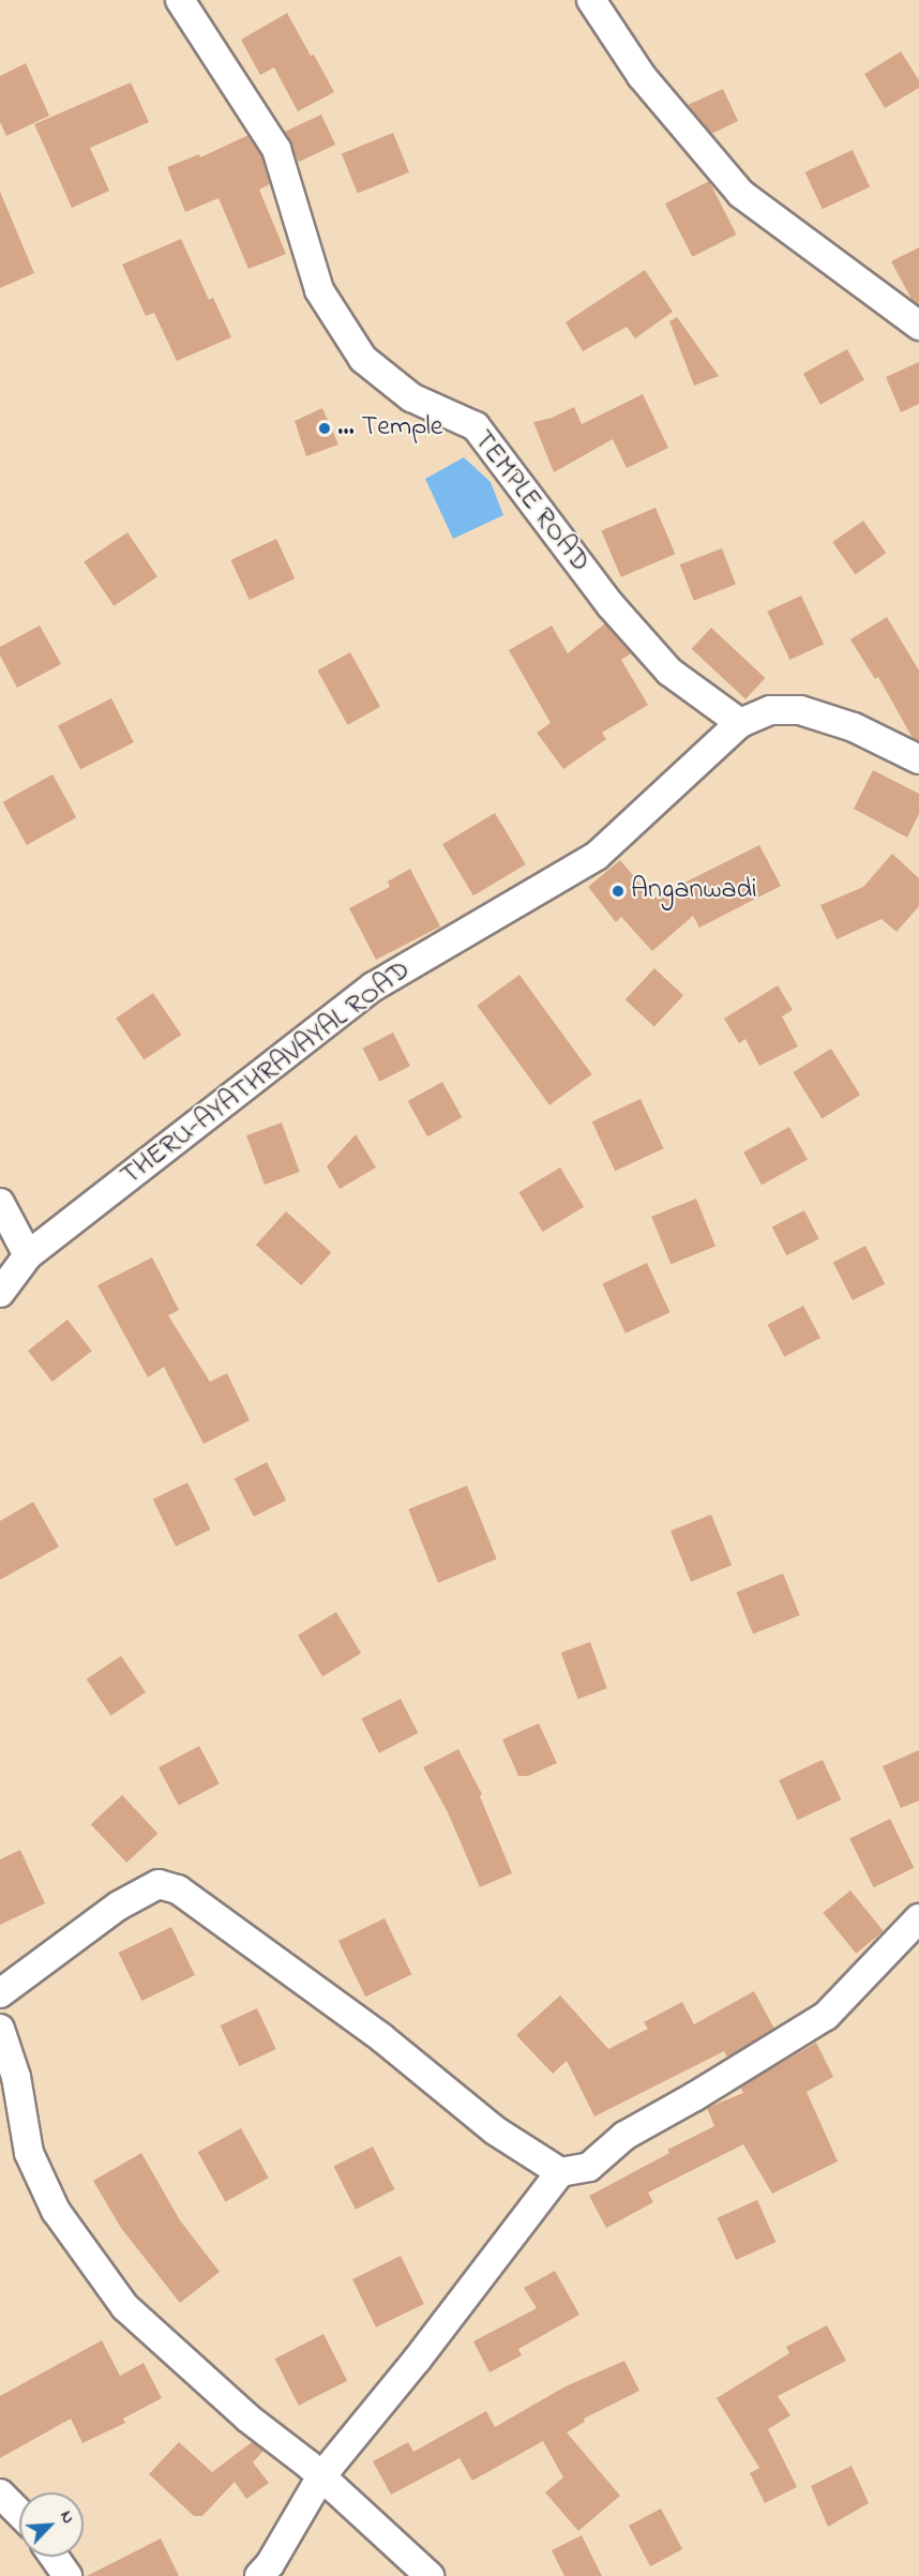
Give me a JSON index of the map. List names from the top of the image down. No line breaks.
{"streets":{"street":["TEMPLE ROAD","THERU-AYATHRAVAYAL ROAD"]},"crossings":[["TEMPLE ROAD","THERU-AYATHRAVAYAL ROAD"]],"places":["... Temple","Anganwadi"],"north":"top right"}
